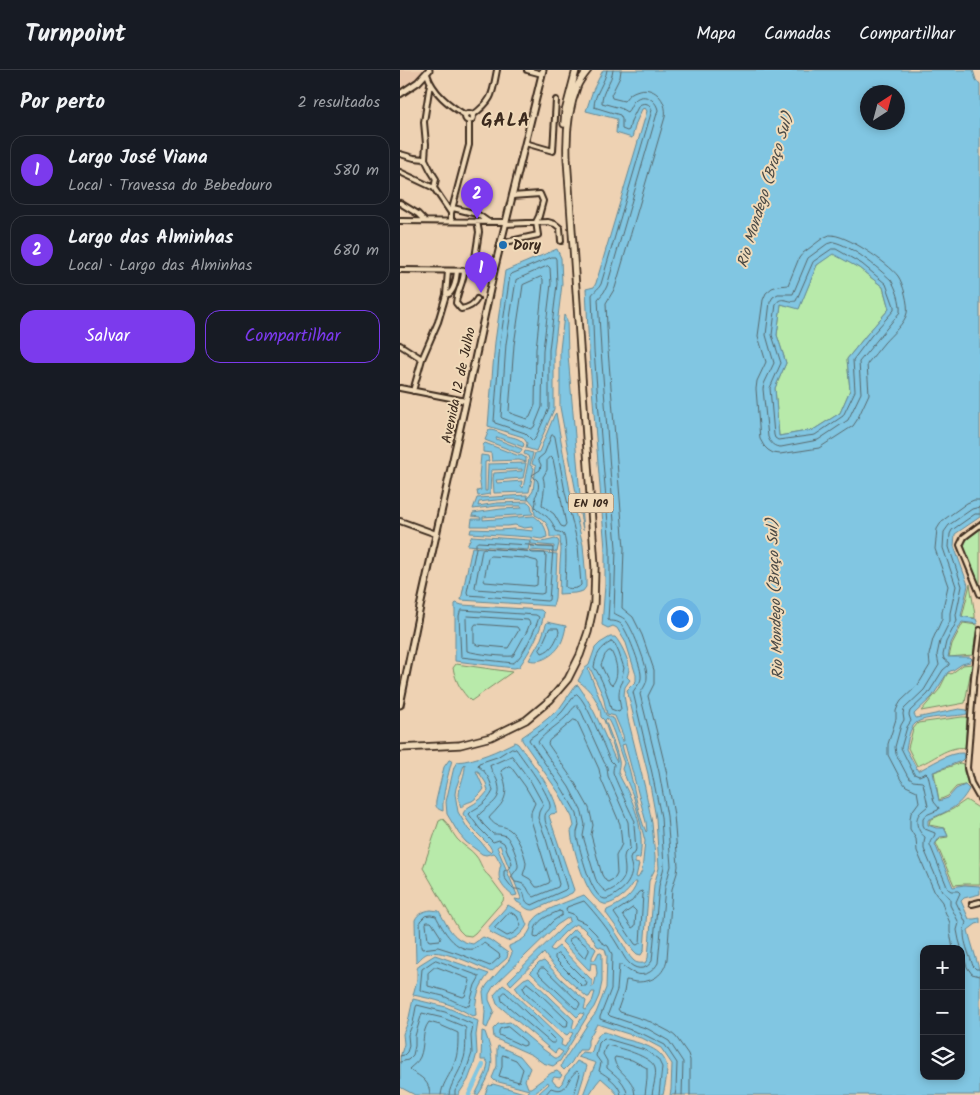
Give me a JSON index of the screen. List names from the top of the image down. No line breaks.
{"streets":{"main road":["Avenida 12 de Julho","EN 109"]},"districts":["GALA"],"water":["Rio Mondego (Braço Sul)"],"places":["Dory"],"north":"top right","page":{"header":"Turnpoint","nav":["Mapa","Camadas","Compartilhar"],"heading":["Por perto","2 resultados"],"list":[{"mark":"1","name":"Largo José Viana","note":"Local · Travessa do Bebedouro","value":"580 m"},{"mark":"2","name":"Largo das Alminhas","note":"Local · Largo das Alminhas","value":"680 m"}],"pins":["2","1"],"buttons":["Salvar","Compartilhar"],"map_buttons":["+","−"]}}
